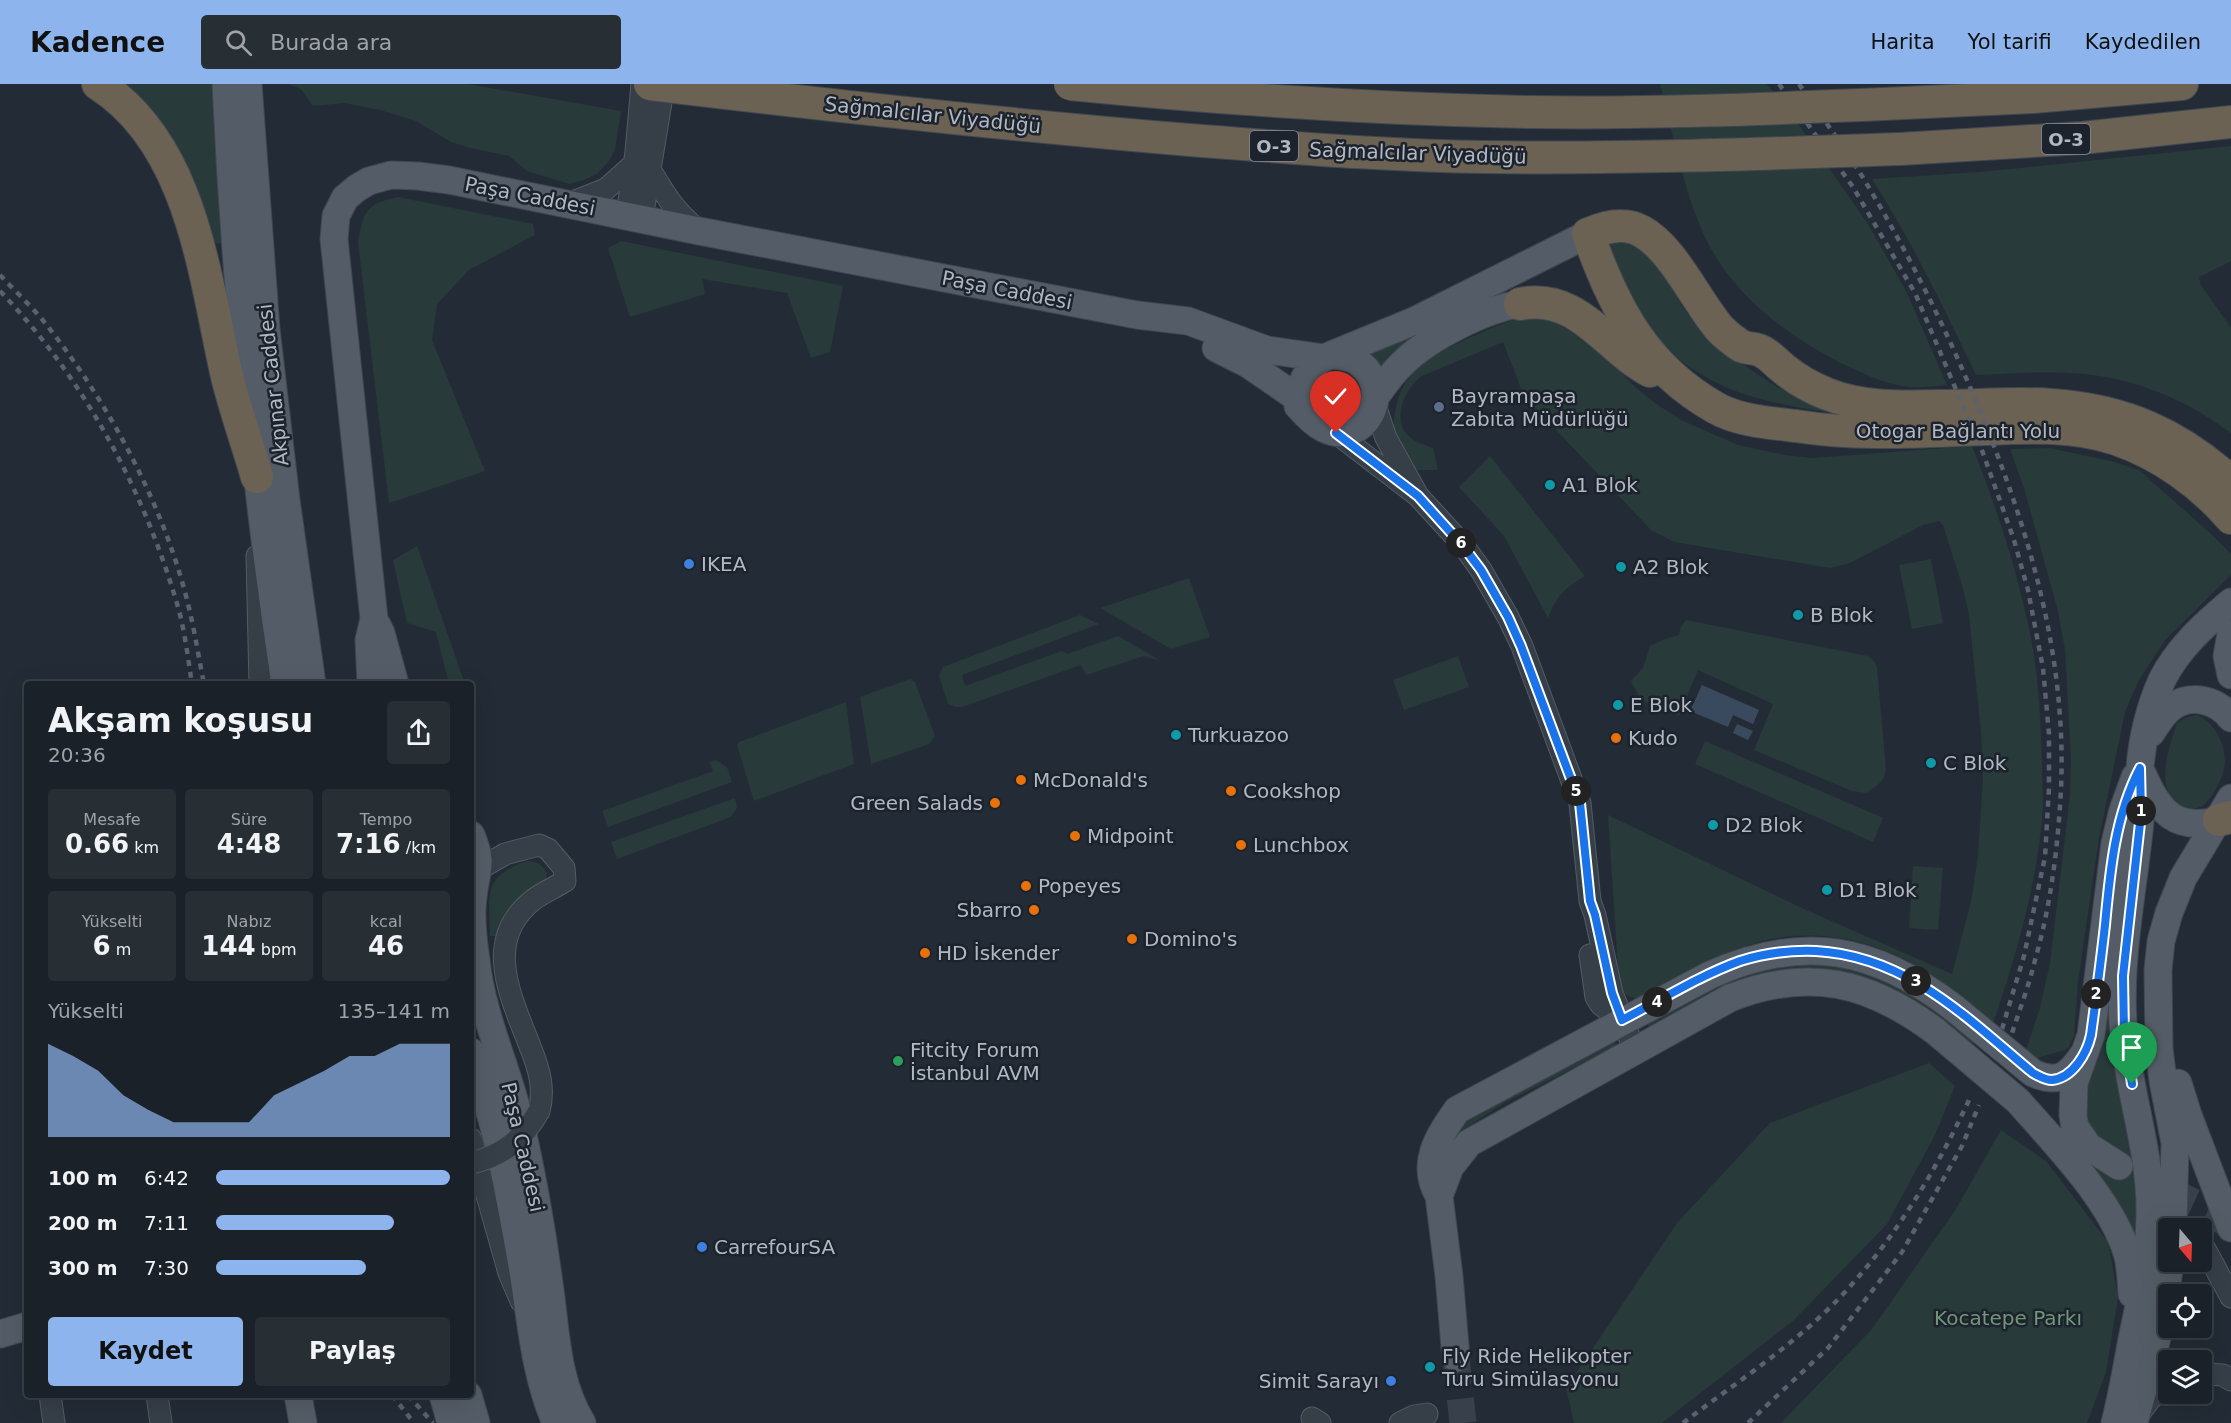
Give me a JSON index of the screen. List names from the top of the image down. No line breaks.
{"streets":{"highway":["Sağmalcılar Viyadüğü","O-3","Otogar Bağlantı Yolu"],"main road":["Paşa Caddesi","Akpınar Caddesi"]},"parks":["Kocatepe Parkı"],"places":["Bayrampaşa Zabıta Müdürlüğü","A1 Blok","IKEA","A2 Blok","B Blok","E Blok","Turkuazoo","Kudo","C Blok","McDonald's","Cookshop","Green Salads","D2 Blok","Midpoint","Lunchbox","Popeyes","D1 Blok","Sbarro","Domino's","HD İskender","Fitcity Forum İstanbul AVM","CarrefourSA","Fly Ride Helikopter Turu Simülasyonu","Simit Sarayı"],"north":"bottom","page":{"header":"Kadence","search":"Burada ara","nav":["Harita","Yol tarifi","Kaydedilen"],"pins":["6","5","1","3","2","4"],"heading":["Akşam koşusu","20:36"],"stats":[["Mesafe","0.66 km"],["Süre","4:48"],["Tempo","7:16 /km"],["Yükselti","6 m"],["Nabız","144 bpm"],["kcal","46"]],"chart":["Yükselti","135–141 m"],"list":[{"name":"100 m","note":"6:42"},{"name":"200 m","note":"7:11"},{"name":"300 m","note":"7:30"}],"buttons":["Kaydet","Paylaş"]}}
